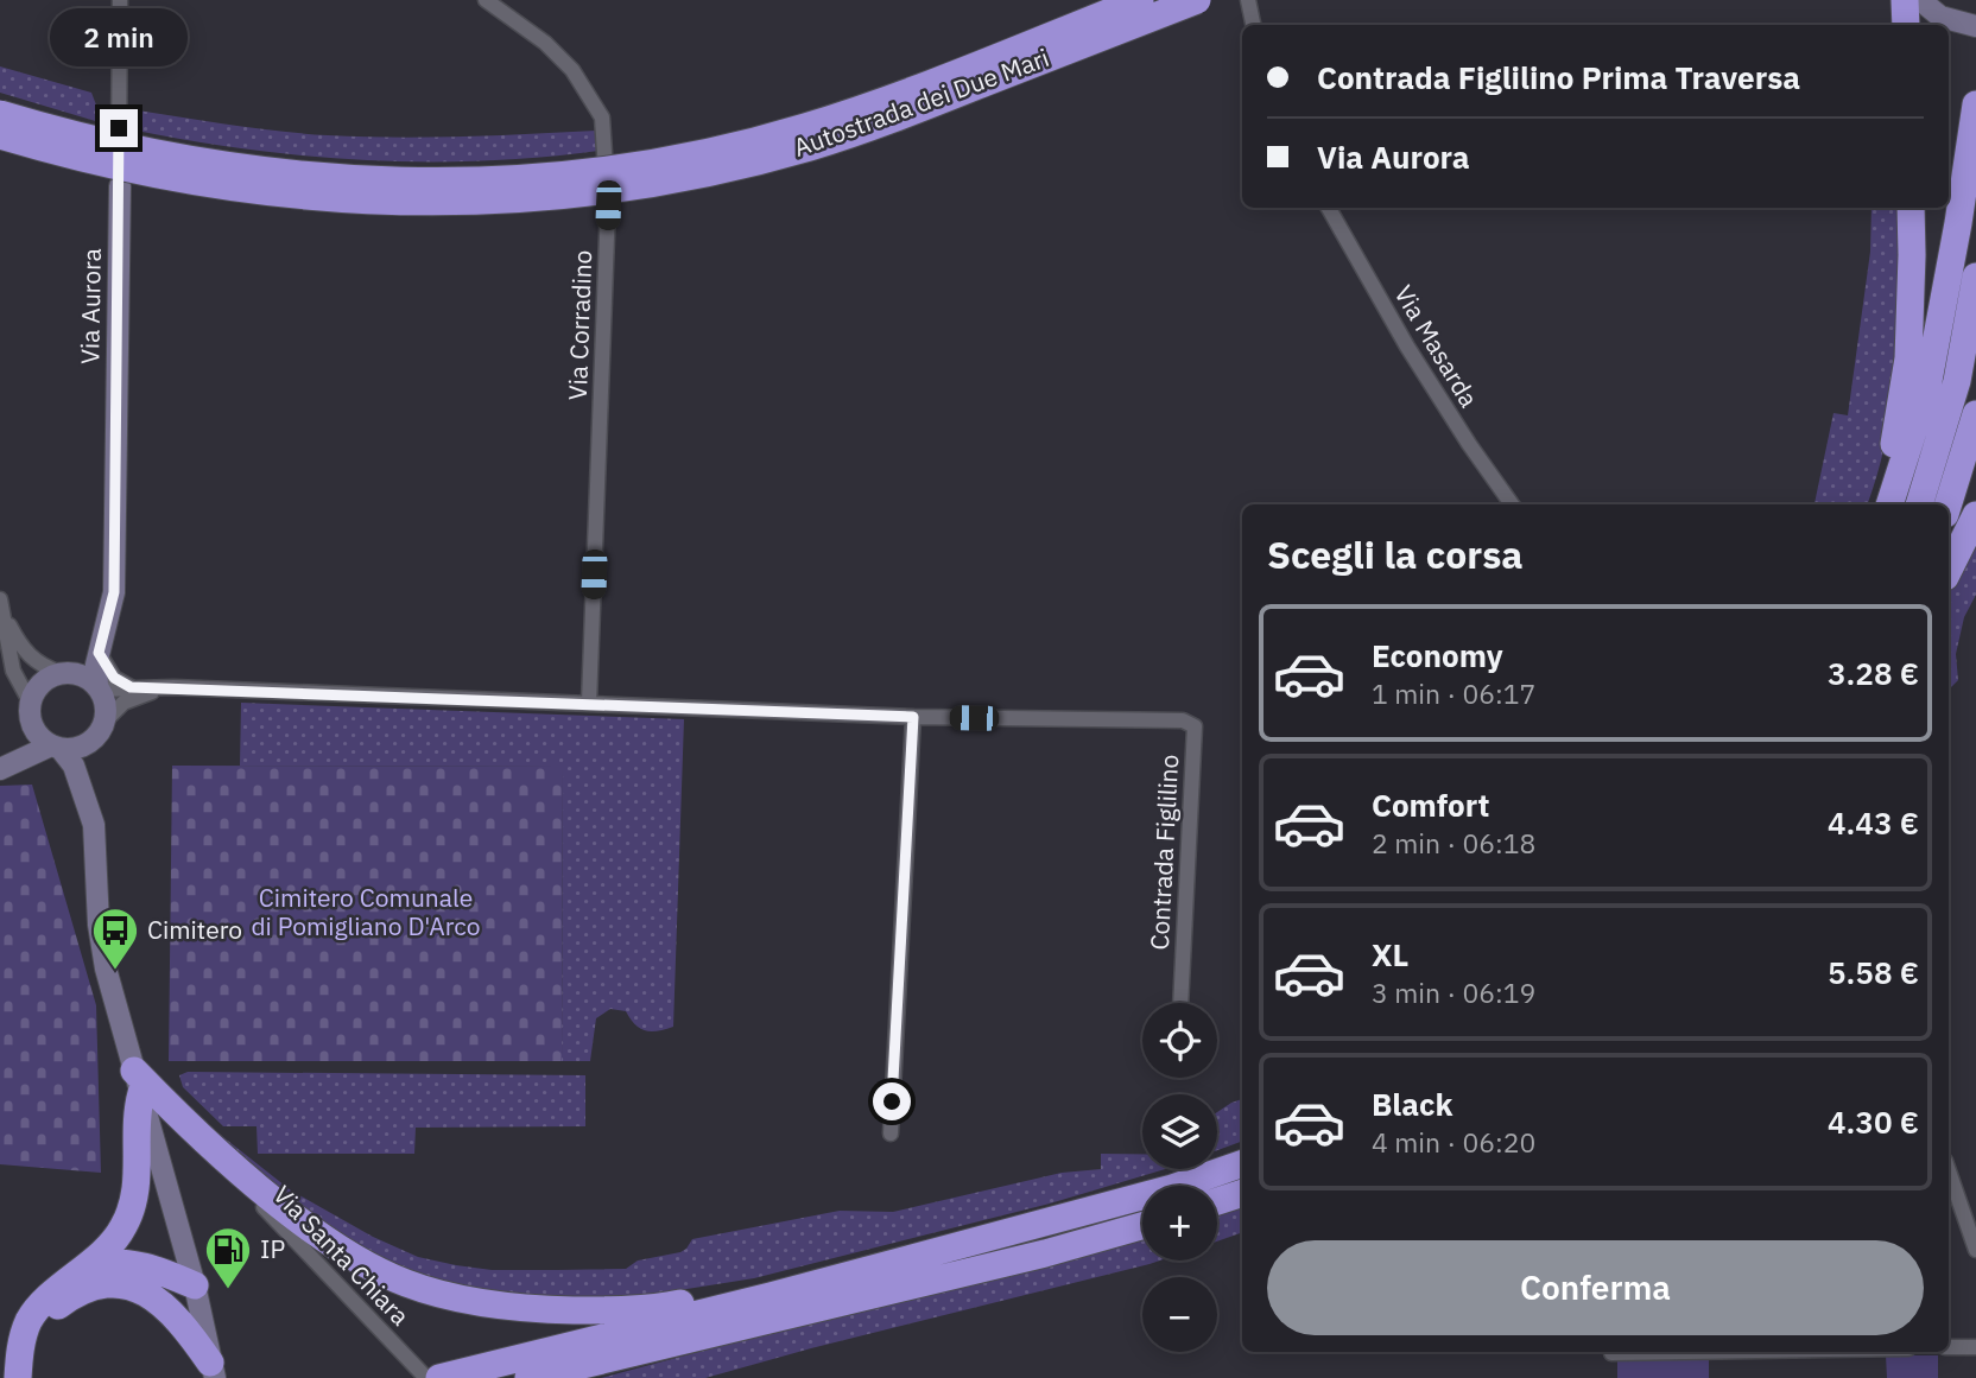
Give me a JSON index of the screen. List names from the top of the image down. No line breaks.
{"streets":{"highway":["Autostrada dei Due Mari"],"main road":["Via Aurora"],"street":["Via Corradino","Via Masarda","Contrada Figlilino","Via Santa Chiara"]},"crossings":[["Via Aurora","Contrada Figlilino"],["Via Corradino","Contrada Figlilino"]],"parks":["Cimitero Comunale di Pomigliano D'Arco"],"places":{"bus stop":["Cimitero"],"fuel station":["IP"]},"page":{"bubble":"2 min","banner":["Contrada Figlilino Prima Traversa","Via Aurora"],"heading":"Scegli la corsa","list":[{"name":"Economy","note":"1 min · 06:17","value":"3.28 €"},{"name":"Comfort","note":"2 min · 06:18","value":"4.43 €"},{"name":"XL","note":"3 min · 06:19","value":"5.58 €"},{"name":"Black","note":"4 min · 06:20","value":"4.30 €"}],"map_buttons":["+","−"],"buttons":"Conferma"}}
